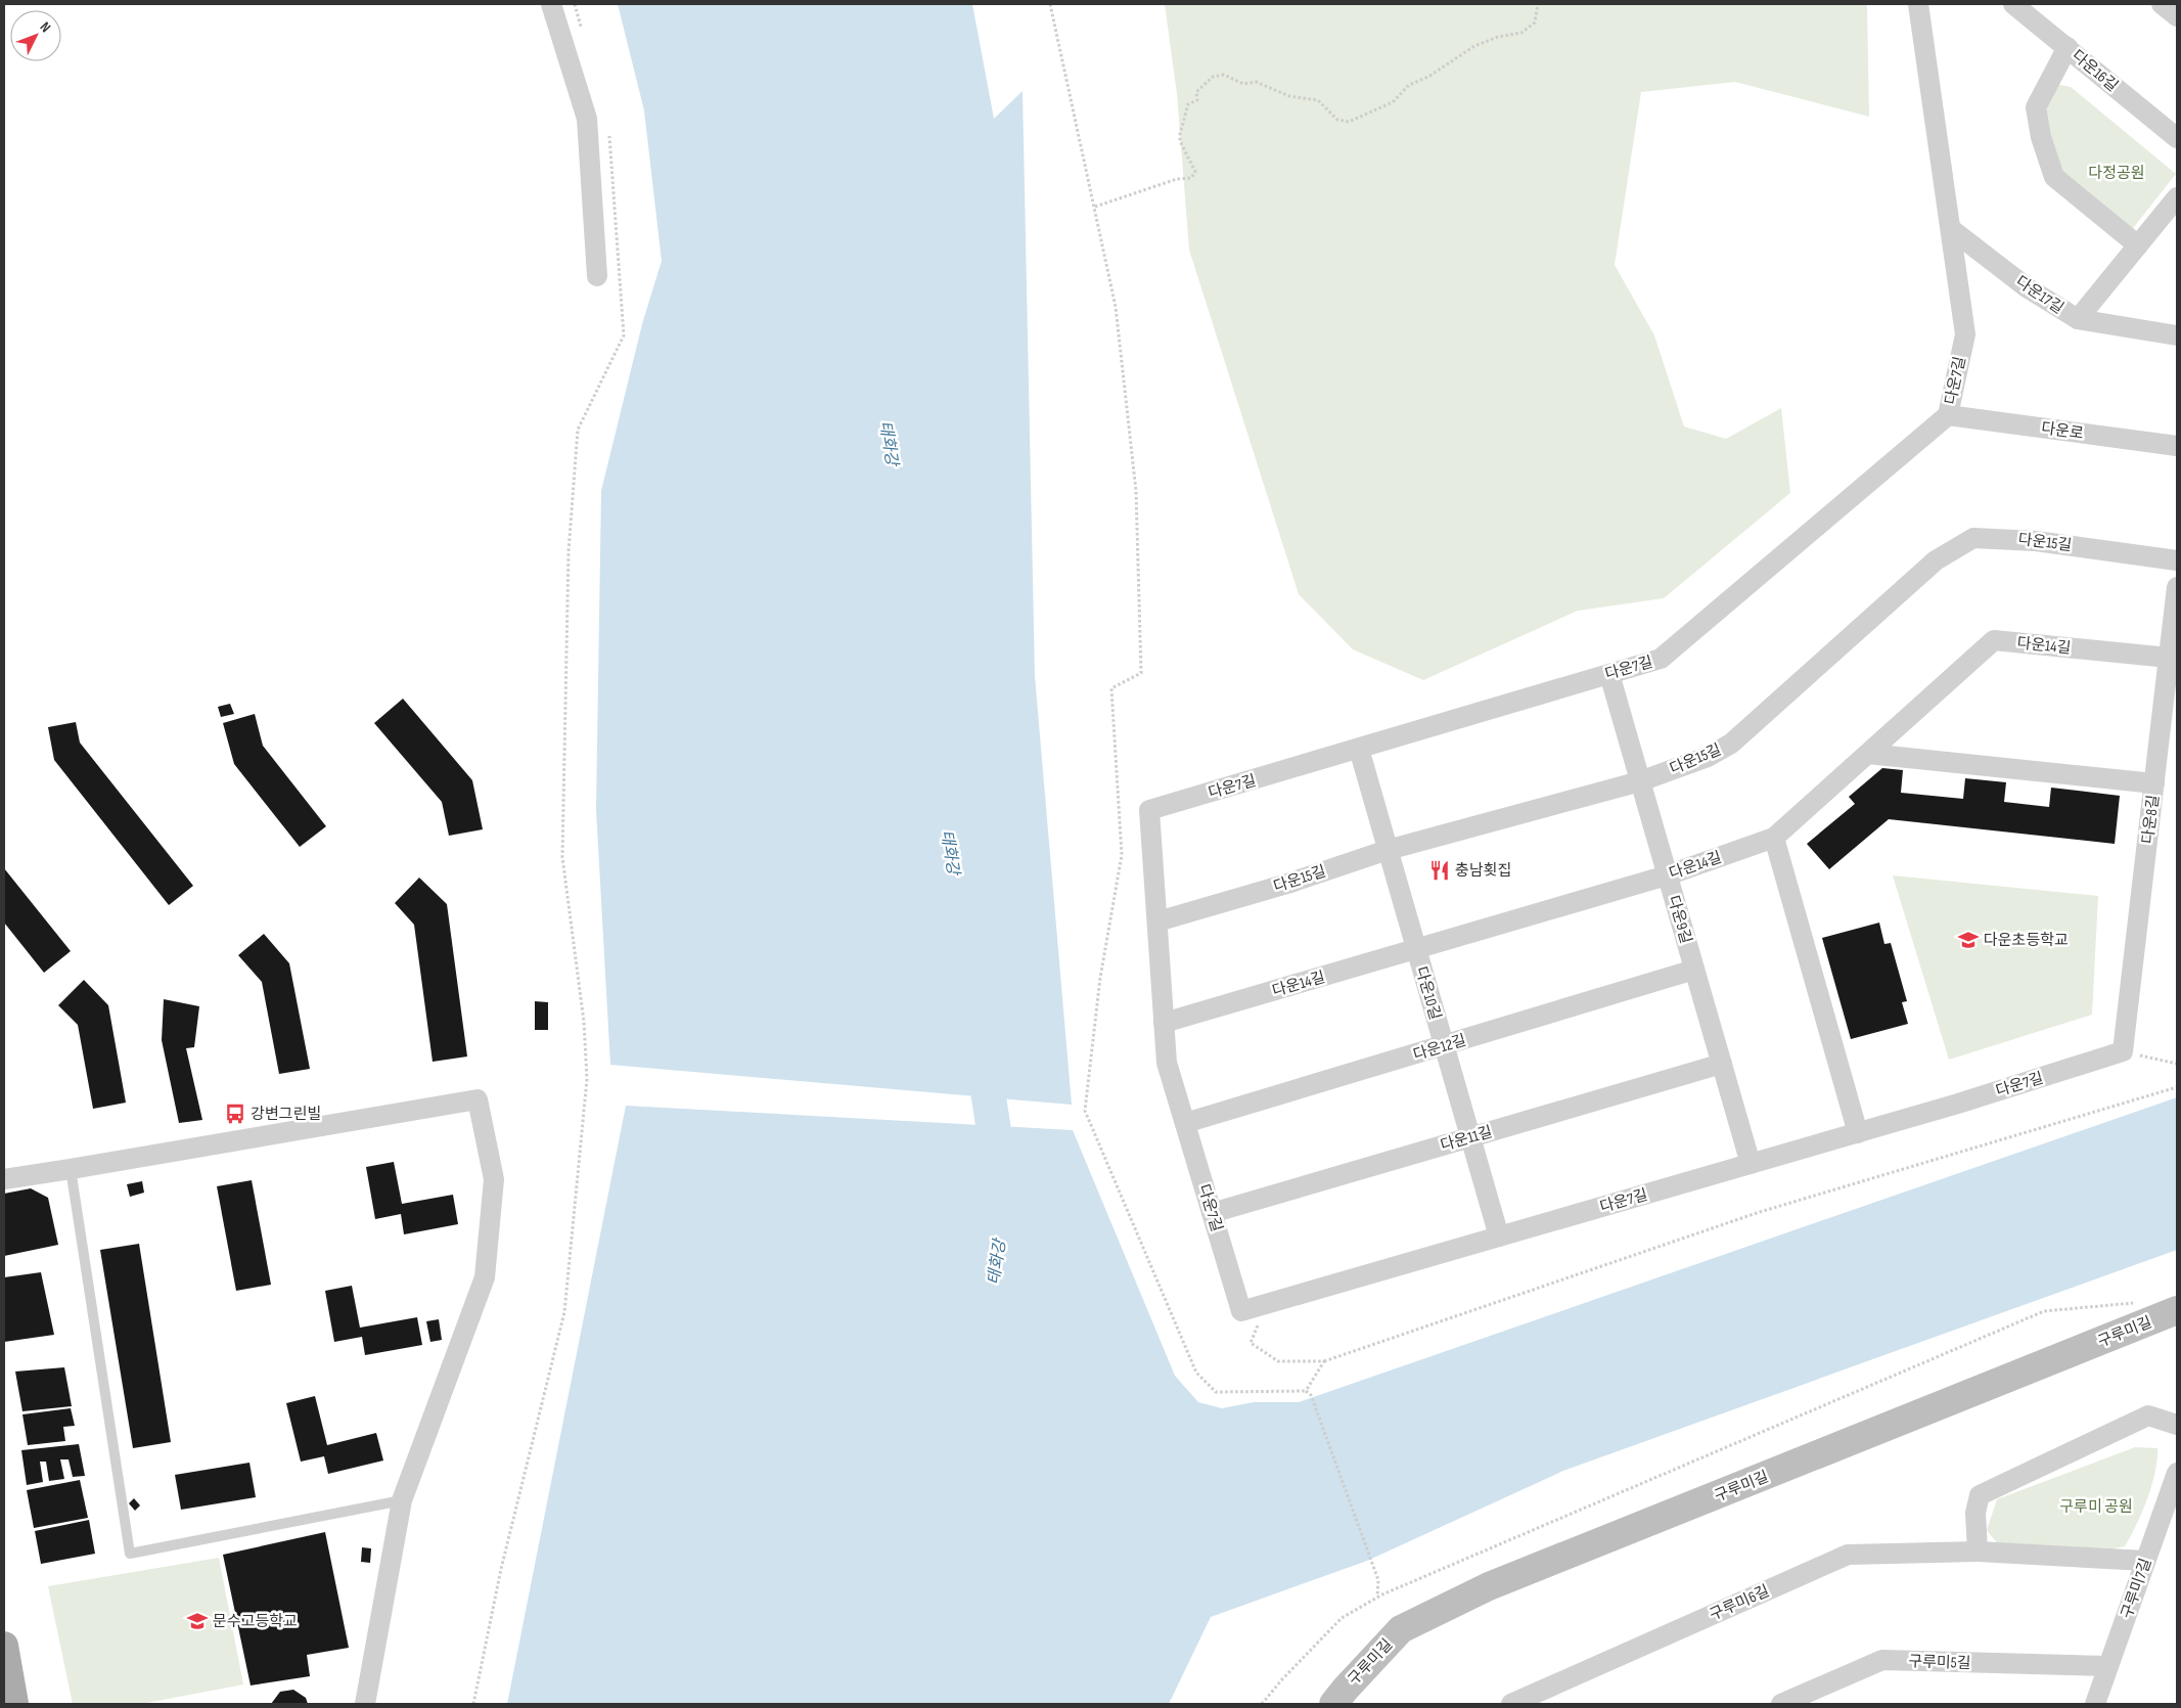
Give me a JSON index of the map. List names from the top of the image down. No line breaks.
{"streets":{"street":["다운16길","다운17길","다운7길","다운로","다운15길","다운14길","다운8길","다운9길","다운10길","다운12길","다운11길","구루미길","구루미7길","구루미6길","구루미5길"]},"crossings":[["다운17길","다운7길"],["다운7길","다운로"],["다운7길","다운15길"],["다운7길","다운14길"],["다운7길","다운8길"],["다운7길","다운9길"],["다운7길","다운10길"],["다운7길","다운12길"],["다운7길","다운11길"],["다운15길","다운9길"],["다운15길","다운10길"],["다운14길","다운8길"],["다운14길","다운9길"],["다운14길","다운10길"],["다운9길","다운12길"],["다운9길","다운11길"],["다운10길","다운12길"],["다운10길","다운11길"],["구루미7길","구루미6길"],["구루미7길","구루미5길"]],"water":["태화강"],"parks":["다정공원","구루미 공원"],"places":{"restaurant":["충남횟집"],"school or university":["다운초등학교","문수고등학교"],"bus stop":["강변그린빌"]},"north":"top right"}
